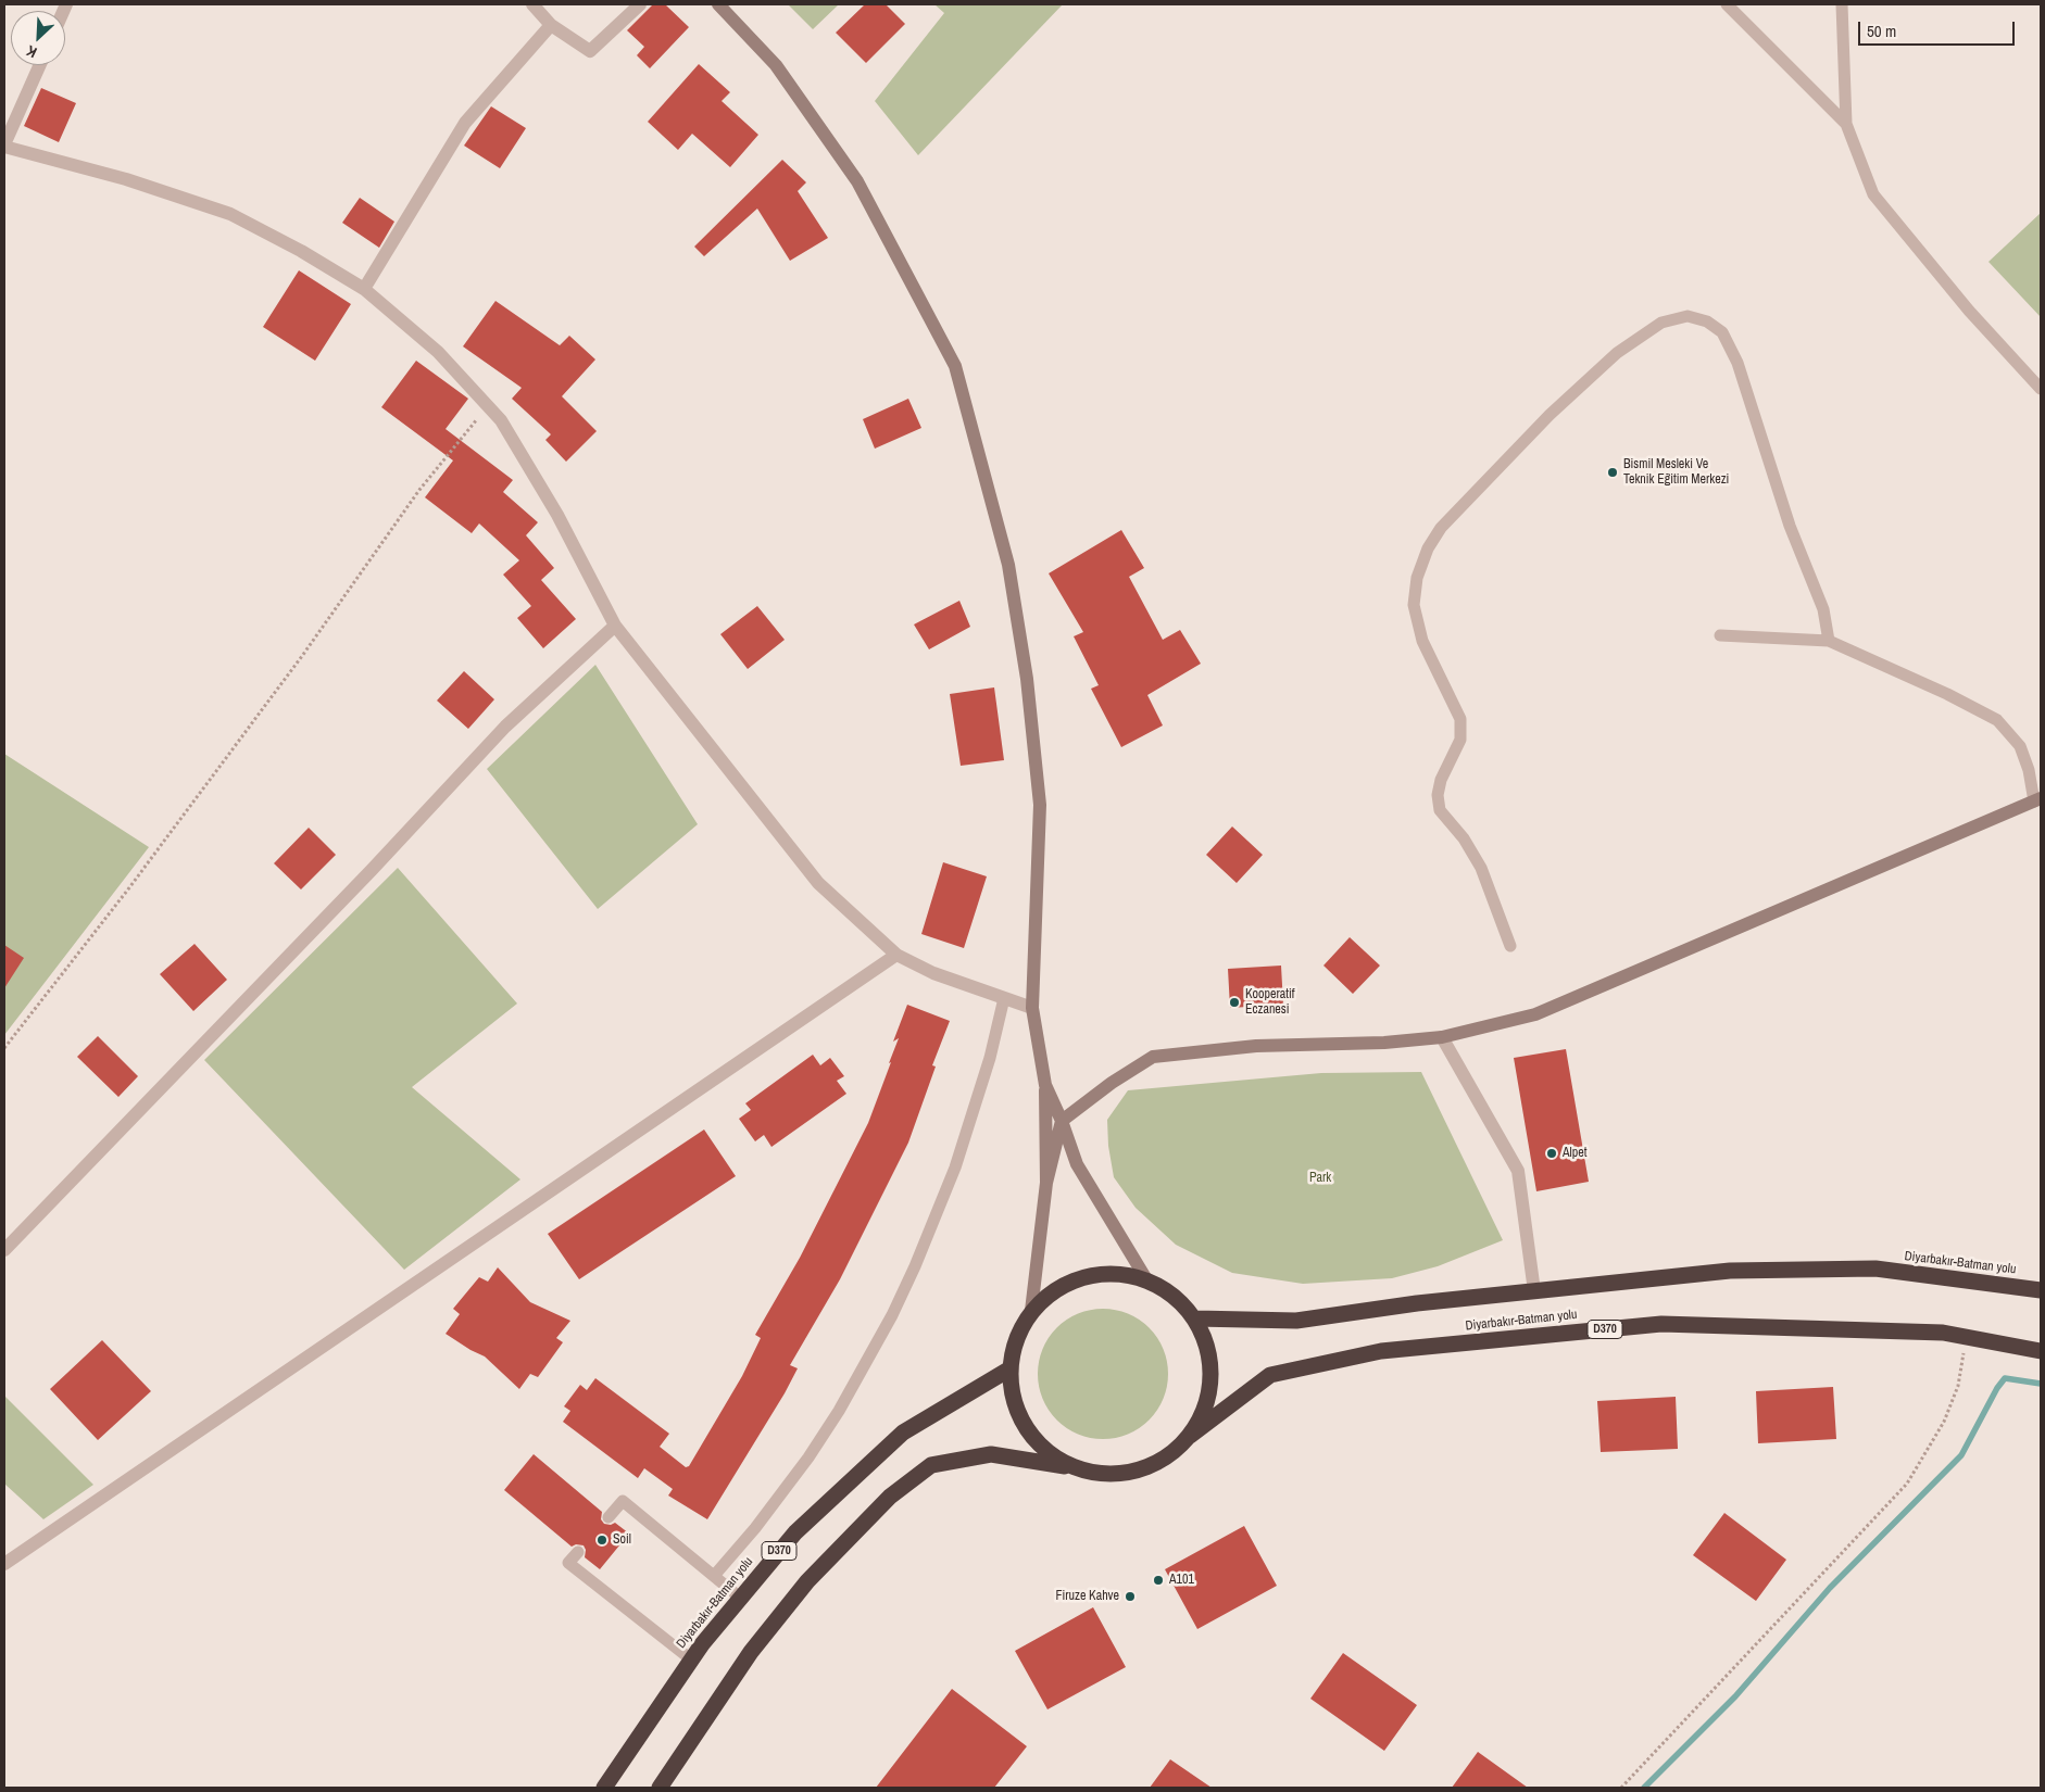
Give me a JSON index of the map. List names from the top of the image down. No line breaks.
{"streets":{"highway":["Diyarbakır-Batman yolu","D370"]},"parks":["Park"],"places":["Bismil Mesleki Ve Teknik Eğitim Merkezi","Kooperatif Eczanesi","Alpet","Soil","A101","Firuze Kahve"],"scale_bar":"50 m","north":"bottom left"}
